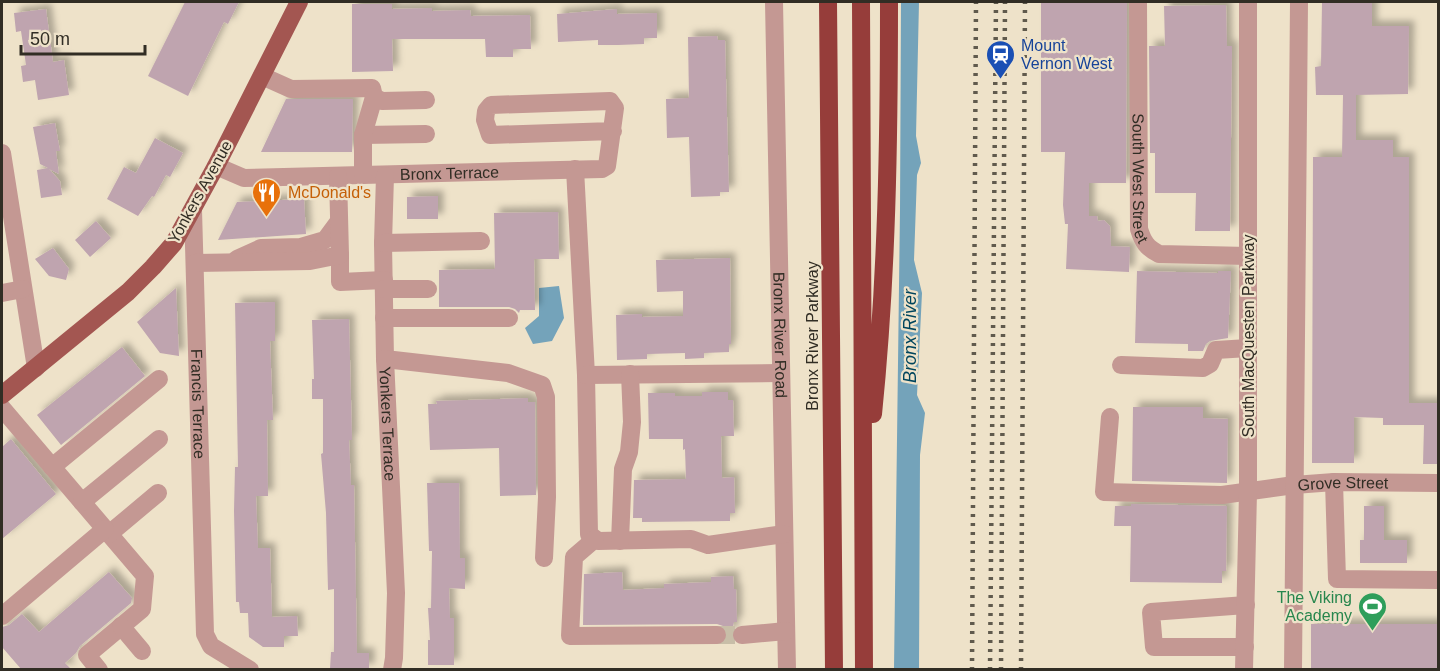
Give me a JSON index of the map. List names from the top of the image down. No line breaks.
{"streets":{"highway":["Bronx River Parkway"],"main road":["Yonkers Avenue"],"street":["Bronx Terrace","South West Street","Bronx River Road","South MacQuesten Parkway","Francis Terrace","Yonkers Terrace","Grove Street"]},"crossings":[["Bronx Terrace","Yonkers Avenue"],["Bronx Terrace","Yonkers Terrace"],["South West Street","South MacQuesten Parkway"],["Yonkers Avenue","Francis Terrace"],["South MacQuesten Parkway","Grove Street"]],"water":["Bronx River"],"places":{"station":["Mount Vernon West"],"restaurant":["McDonald's"],"sports":["The Viking Academy"]},"scale_bar":"50 m"}
